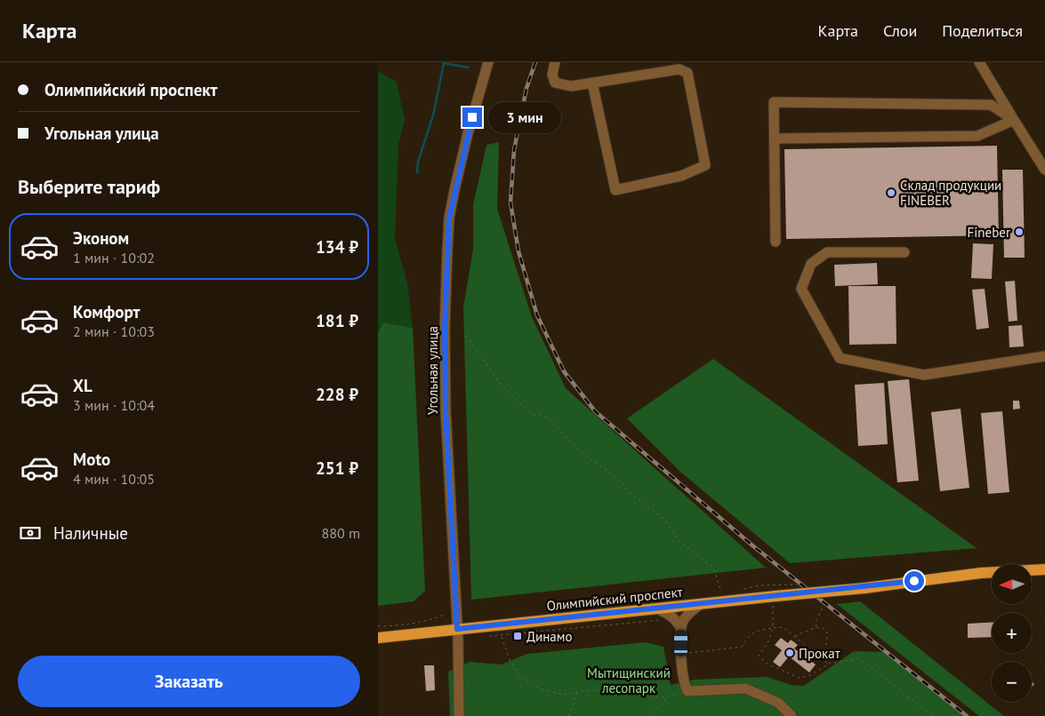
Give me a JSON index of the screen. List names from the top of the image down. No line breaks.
{"streets":{"main road":["Олимпийский проспект"],"street":["Угольная улица"]},"crossings":[["Угольная улица","Олимпийский проспект"]],"parks":["Мытищинский лесопарк"],"places":{"other":["Склад продукции FINEBER","Fineber","Прокат"],"transit":["Динамо"]},"north":"left","page":{"header":"Карта","nav":["Карта","Слои","Поделиться"],"banner":["Олимпийский проспект","Угольная улица"],"bubble":"3 мин","heading":"Выберите тариф","list":[{"name":"Эконом","note":"1 мин · 10:02","value":"134 ₽"},{"name":"Комфорт","note":"2 мин · 10:03","value":"181 ₽"},{"name":"XL","note":"3 мин · 10:04","value":"228 ₽"},{"name":"Moto","note":"4 мин · 10:05","value":"251 ₽"}],"pay":["Наличные","880 m"],"map_buttons":["+","−"],"buttons":"Заказать"}}
